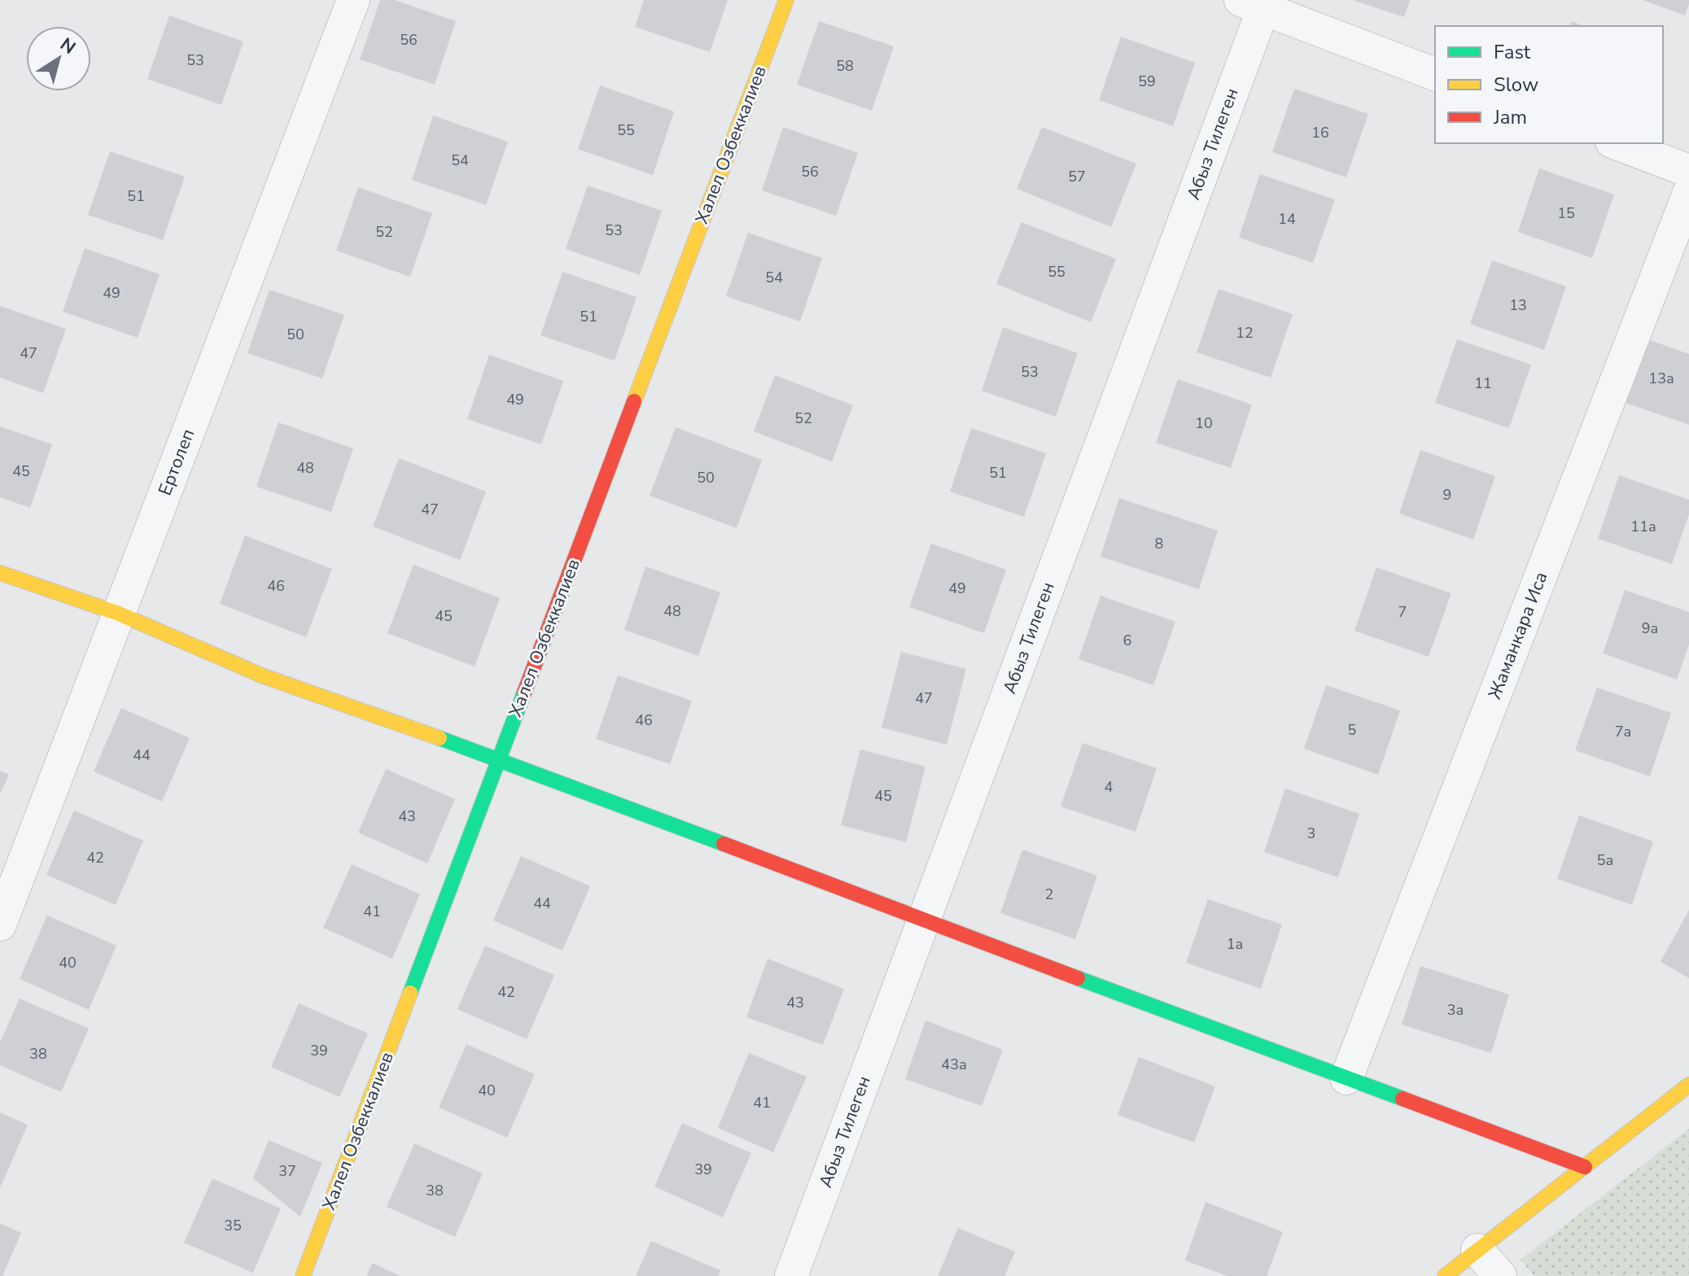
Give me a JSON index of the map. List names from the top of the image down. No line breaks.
{"streets":{"street":["Абыз Тилеген","Халел Озбеккалиев","Ертолеп","Жаманкара Иса"]},"house_numbers":["56","53","58","59","55","16","54","56","57","51","15","14","53","52","55","54","49","13","51","12","50","47","53","13а","11","49","52","10","48","45","51","50","9","47","11а","8","46","49","48","7","45","9а","6","47","46","5","7а","44","4","45","43","3","42","5а","2","44","41","1а","40","42","43","3а","39","38","43а","40","41","39","37","38","35"],"legend":["Fast","Slow","Jam"],"north":"top right"}
